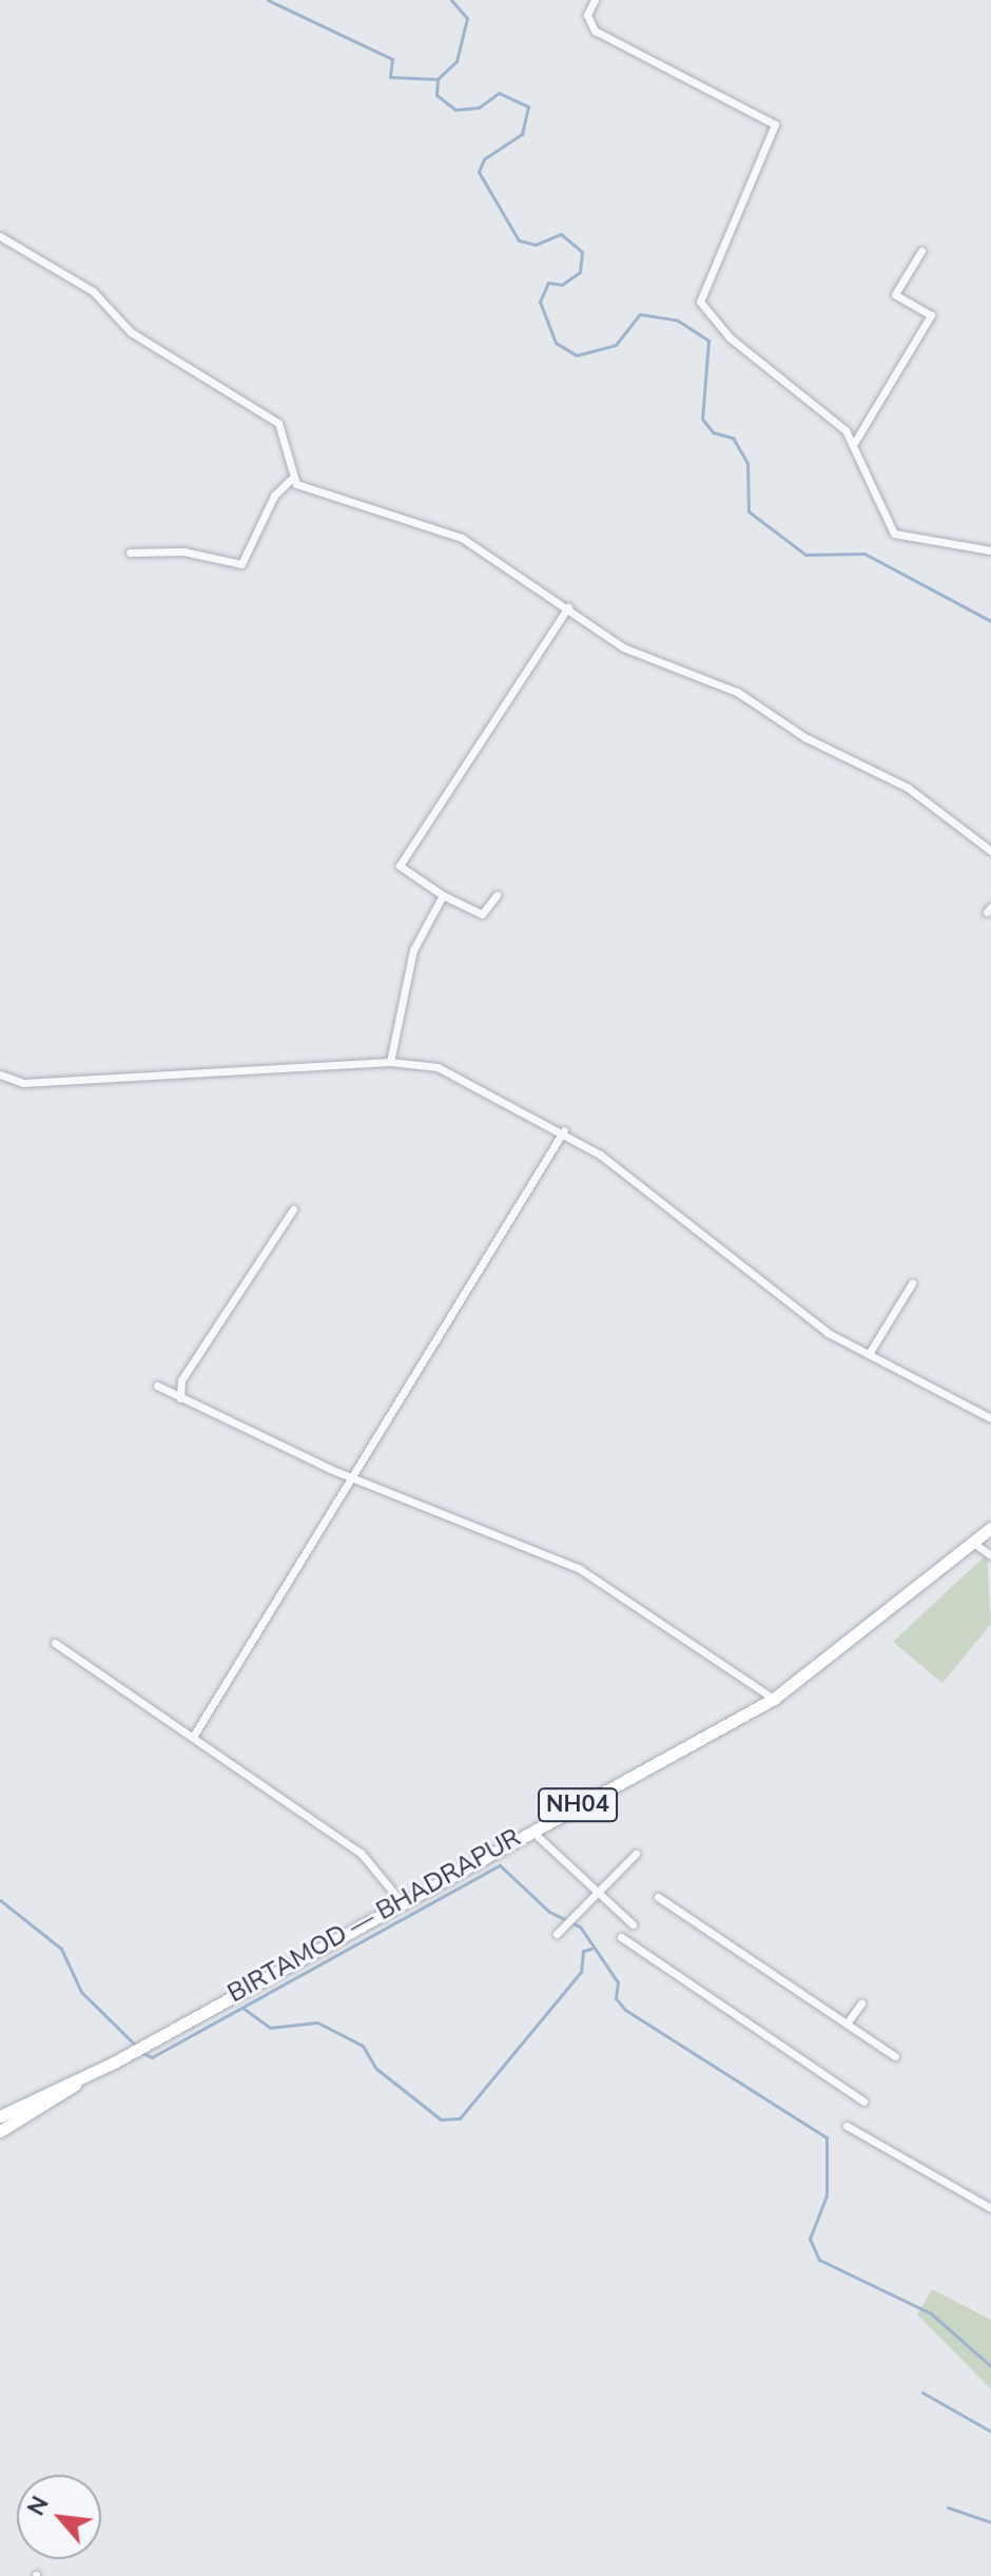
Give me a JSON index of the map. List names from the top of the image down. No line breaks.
{"streets":{"main road":["NH04","BIRTAMOD — BHADRAPUR"]},"north":"top left"}
